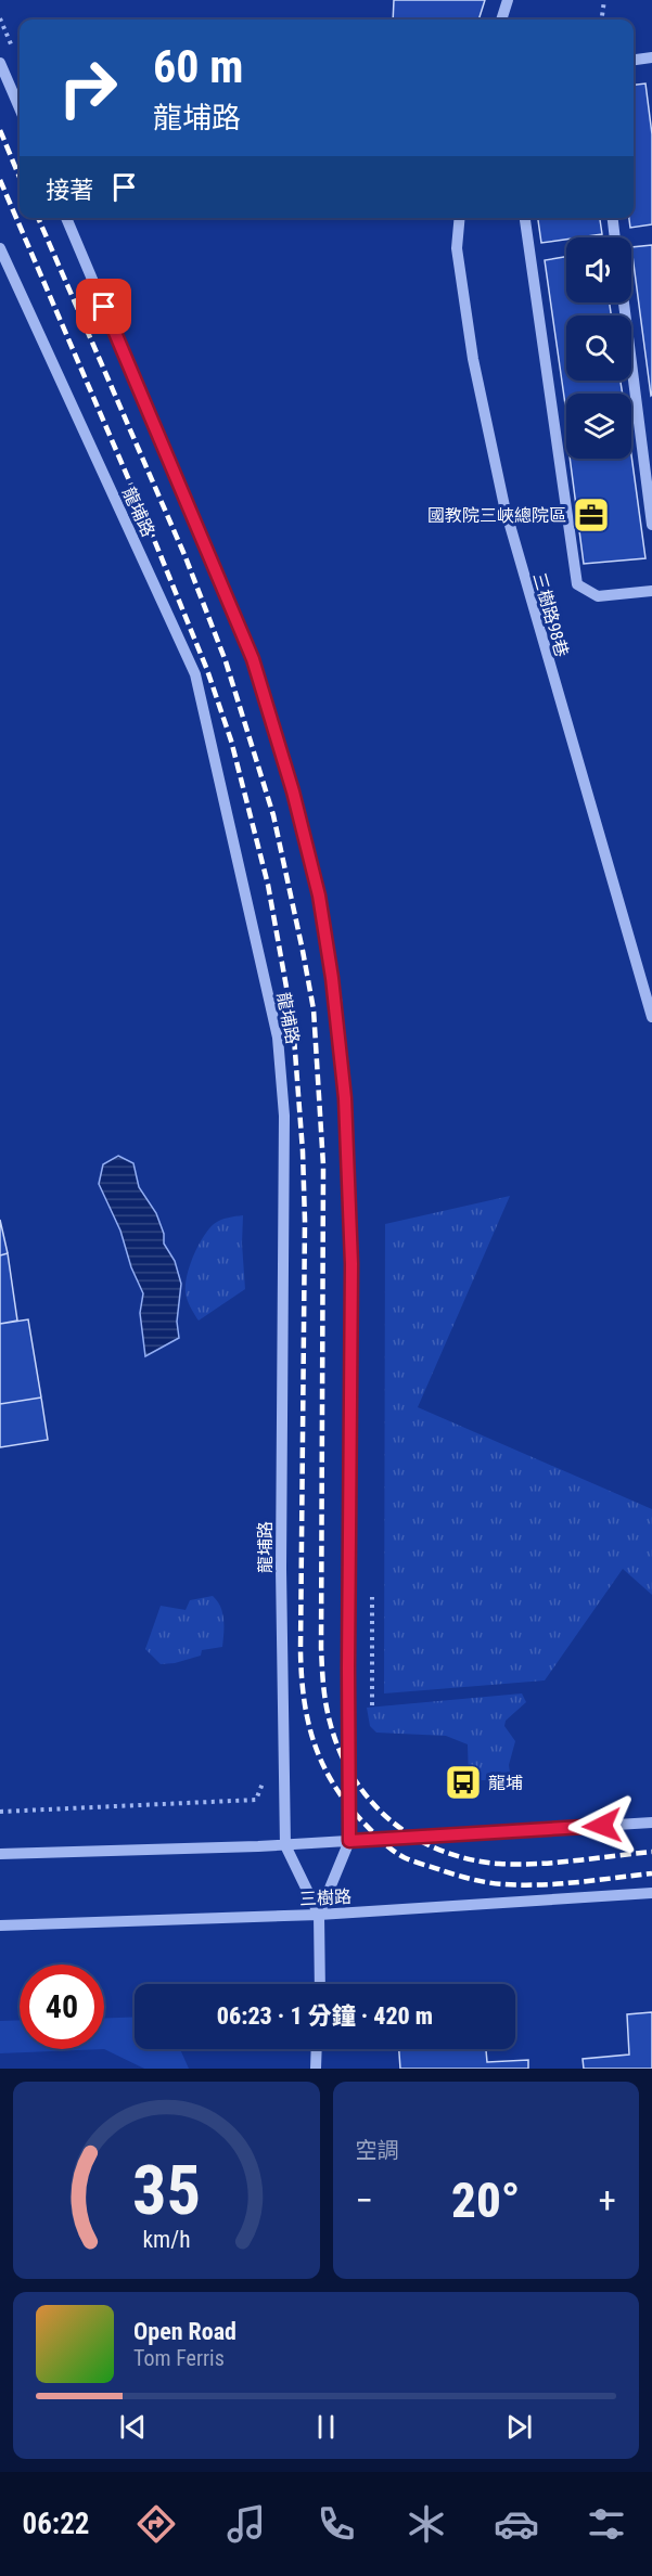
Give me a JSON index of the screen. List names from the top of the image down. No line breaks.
{"streets":{"street":["龍埔路","三樹路98巷","三樹路"]},"places":{"office":["國教院三峽總院區"],"bus stop":["龍埔"]},"page":{"turn":["60 m","龍埔路"],"then":"接著","limit":"40","trip":"06:23 · 1 分鐘 · 420 m","tile":"空調","heat":["−","20°","+"],"song":["Open Road","Tom Ferris"],"tabs":"06:22","gauge":["35","km/h"]}}
